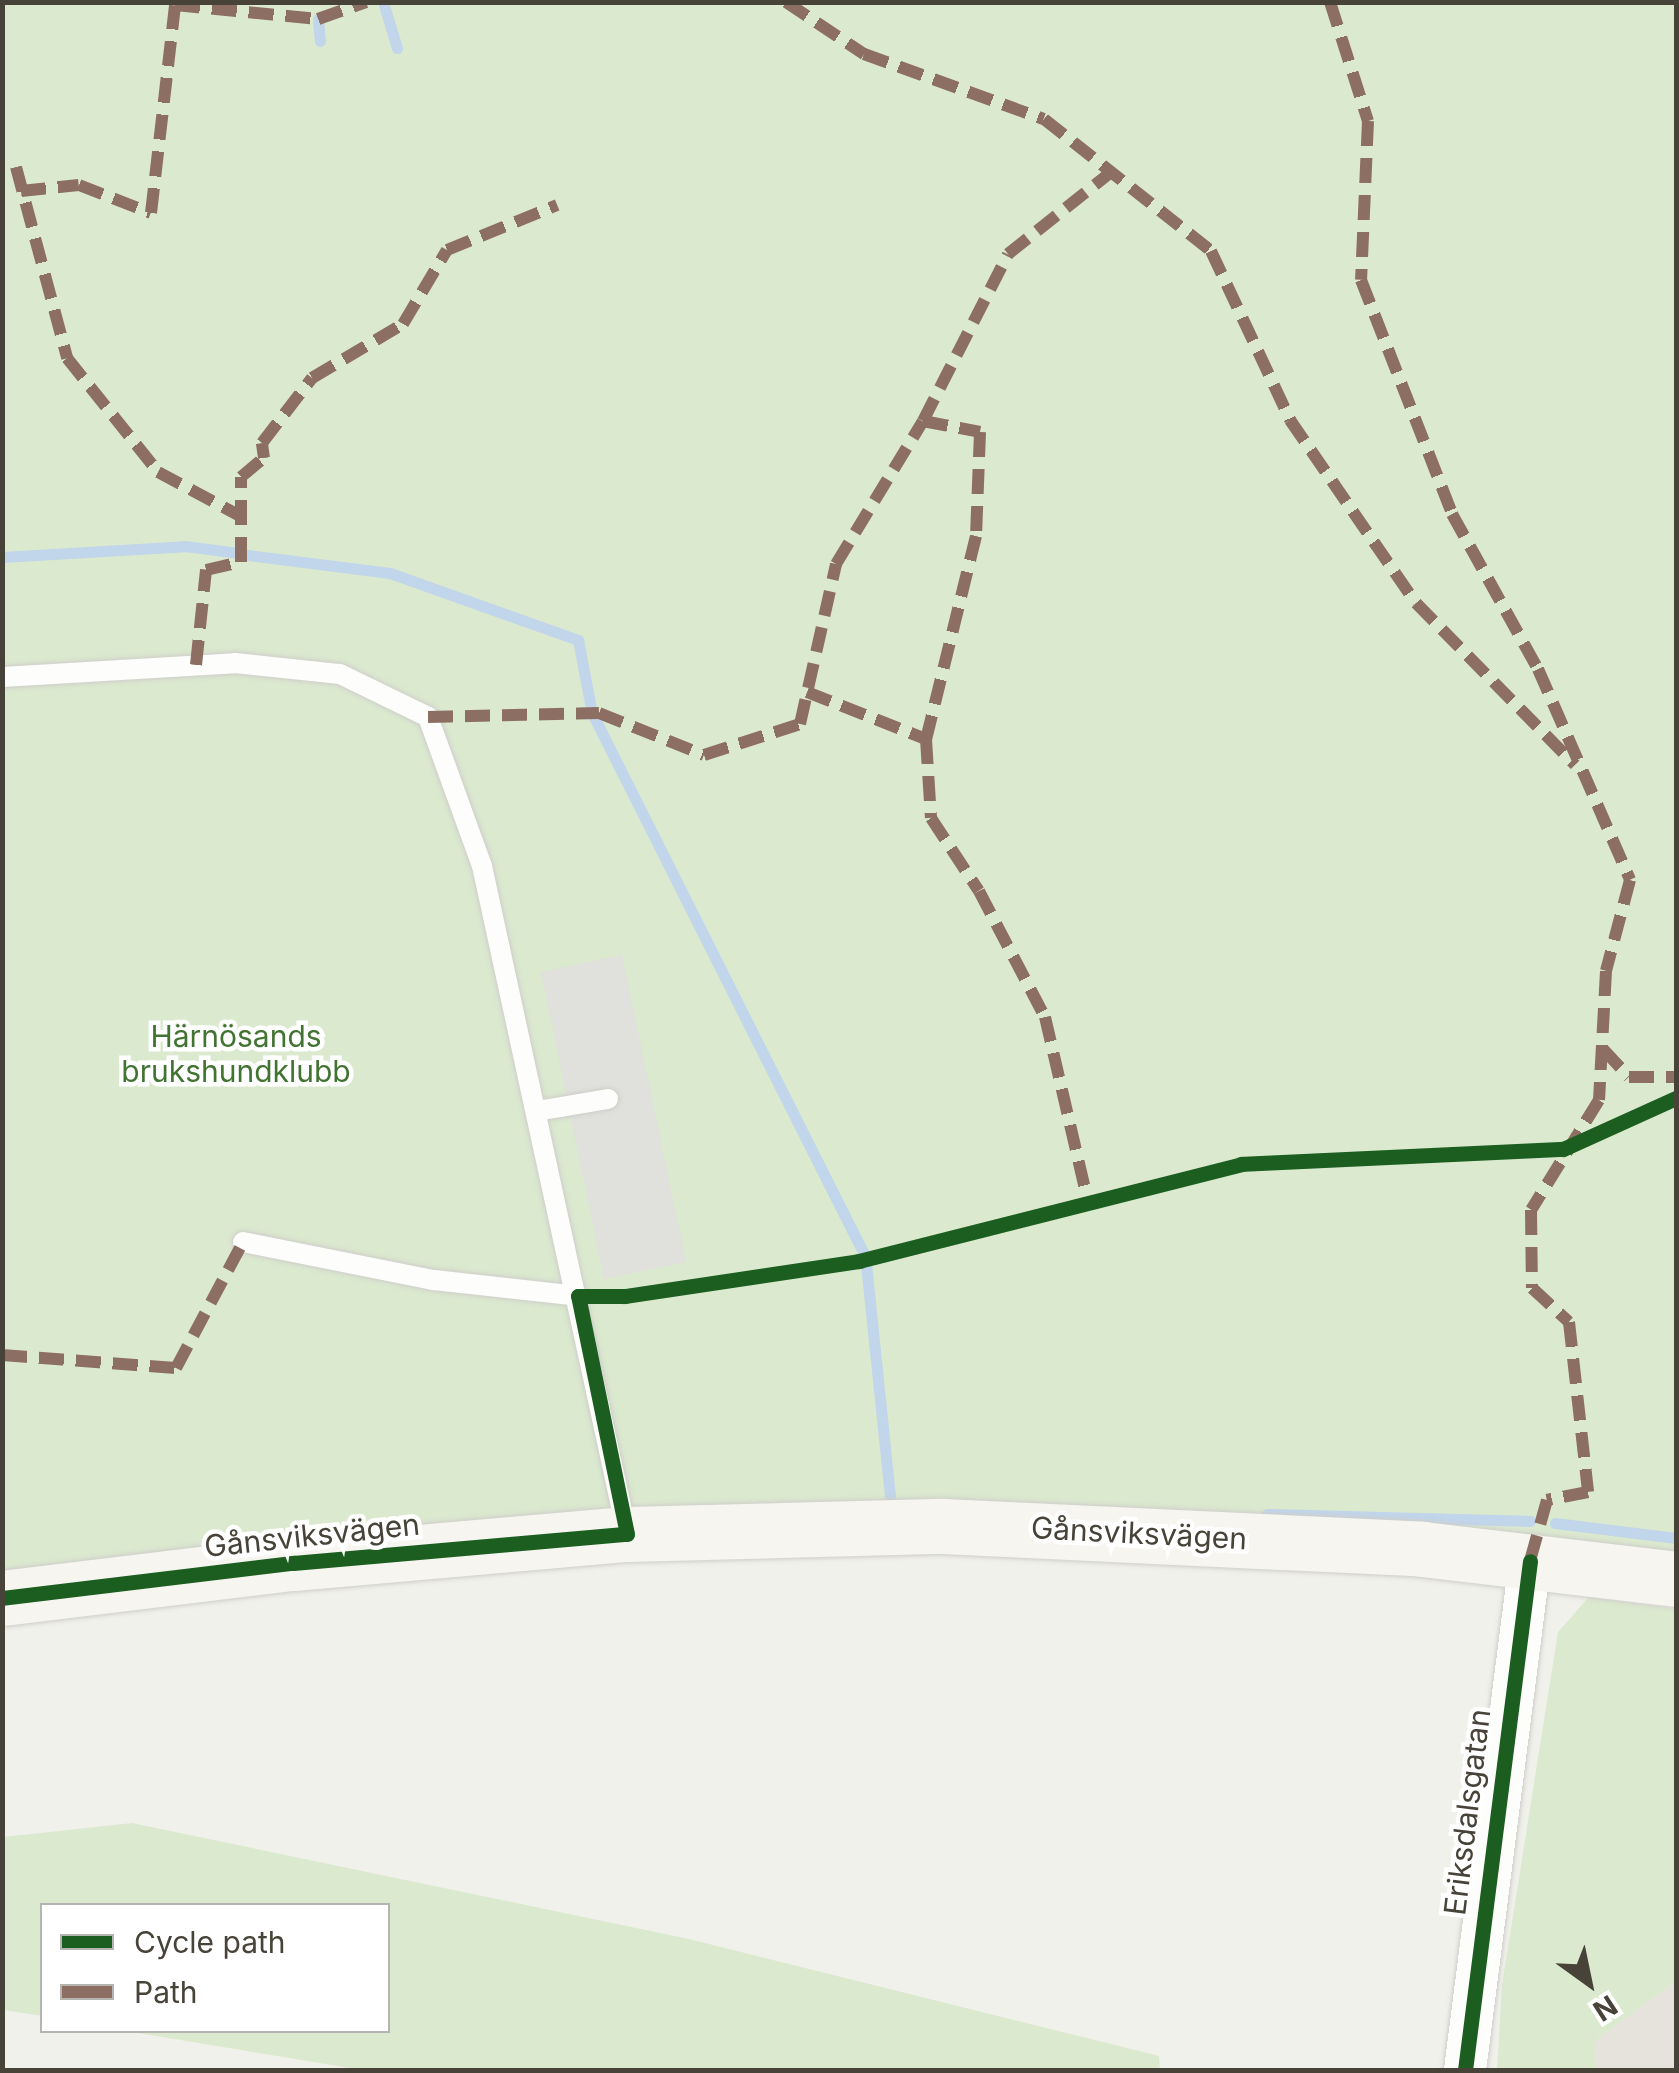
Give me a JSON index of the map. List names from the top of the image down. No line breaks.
{"streets":{"main road":["Gånsviksvägen"],"street":["Eriksdalsgatan"]},"crossings":[["Gånsviksvägen","Eriksdalsgatan"]],"parks":["Härnösands brukshundklubb"],"legend":["Cycle path","Path"],"north":"bottom right"}
